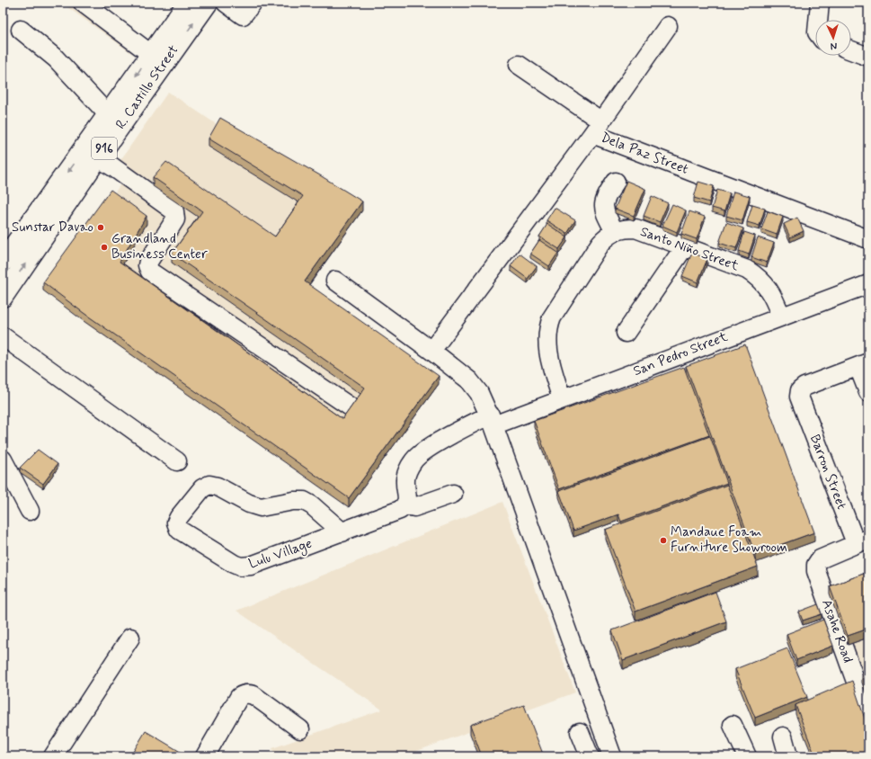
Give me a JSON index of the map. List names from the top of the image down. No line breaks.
{"streets":{"main road":["R. Castillo Street","916"],"street":["Dela Paz Street","Santo Niño Street","San Pedro Street","Barron Street","Lulu Village","Asahe Road"]},"crossings":[["Santo Niño Street","San Pedro Street"],["Barron Street","Asahe Road"]],"places":["Sunstar Davao","Grandland Business Center","Mandaue Foam Furniture Showroom"],"north":"bottom"}
